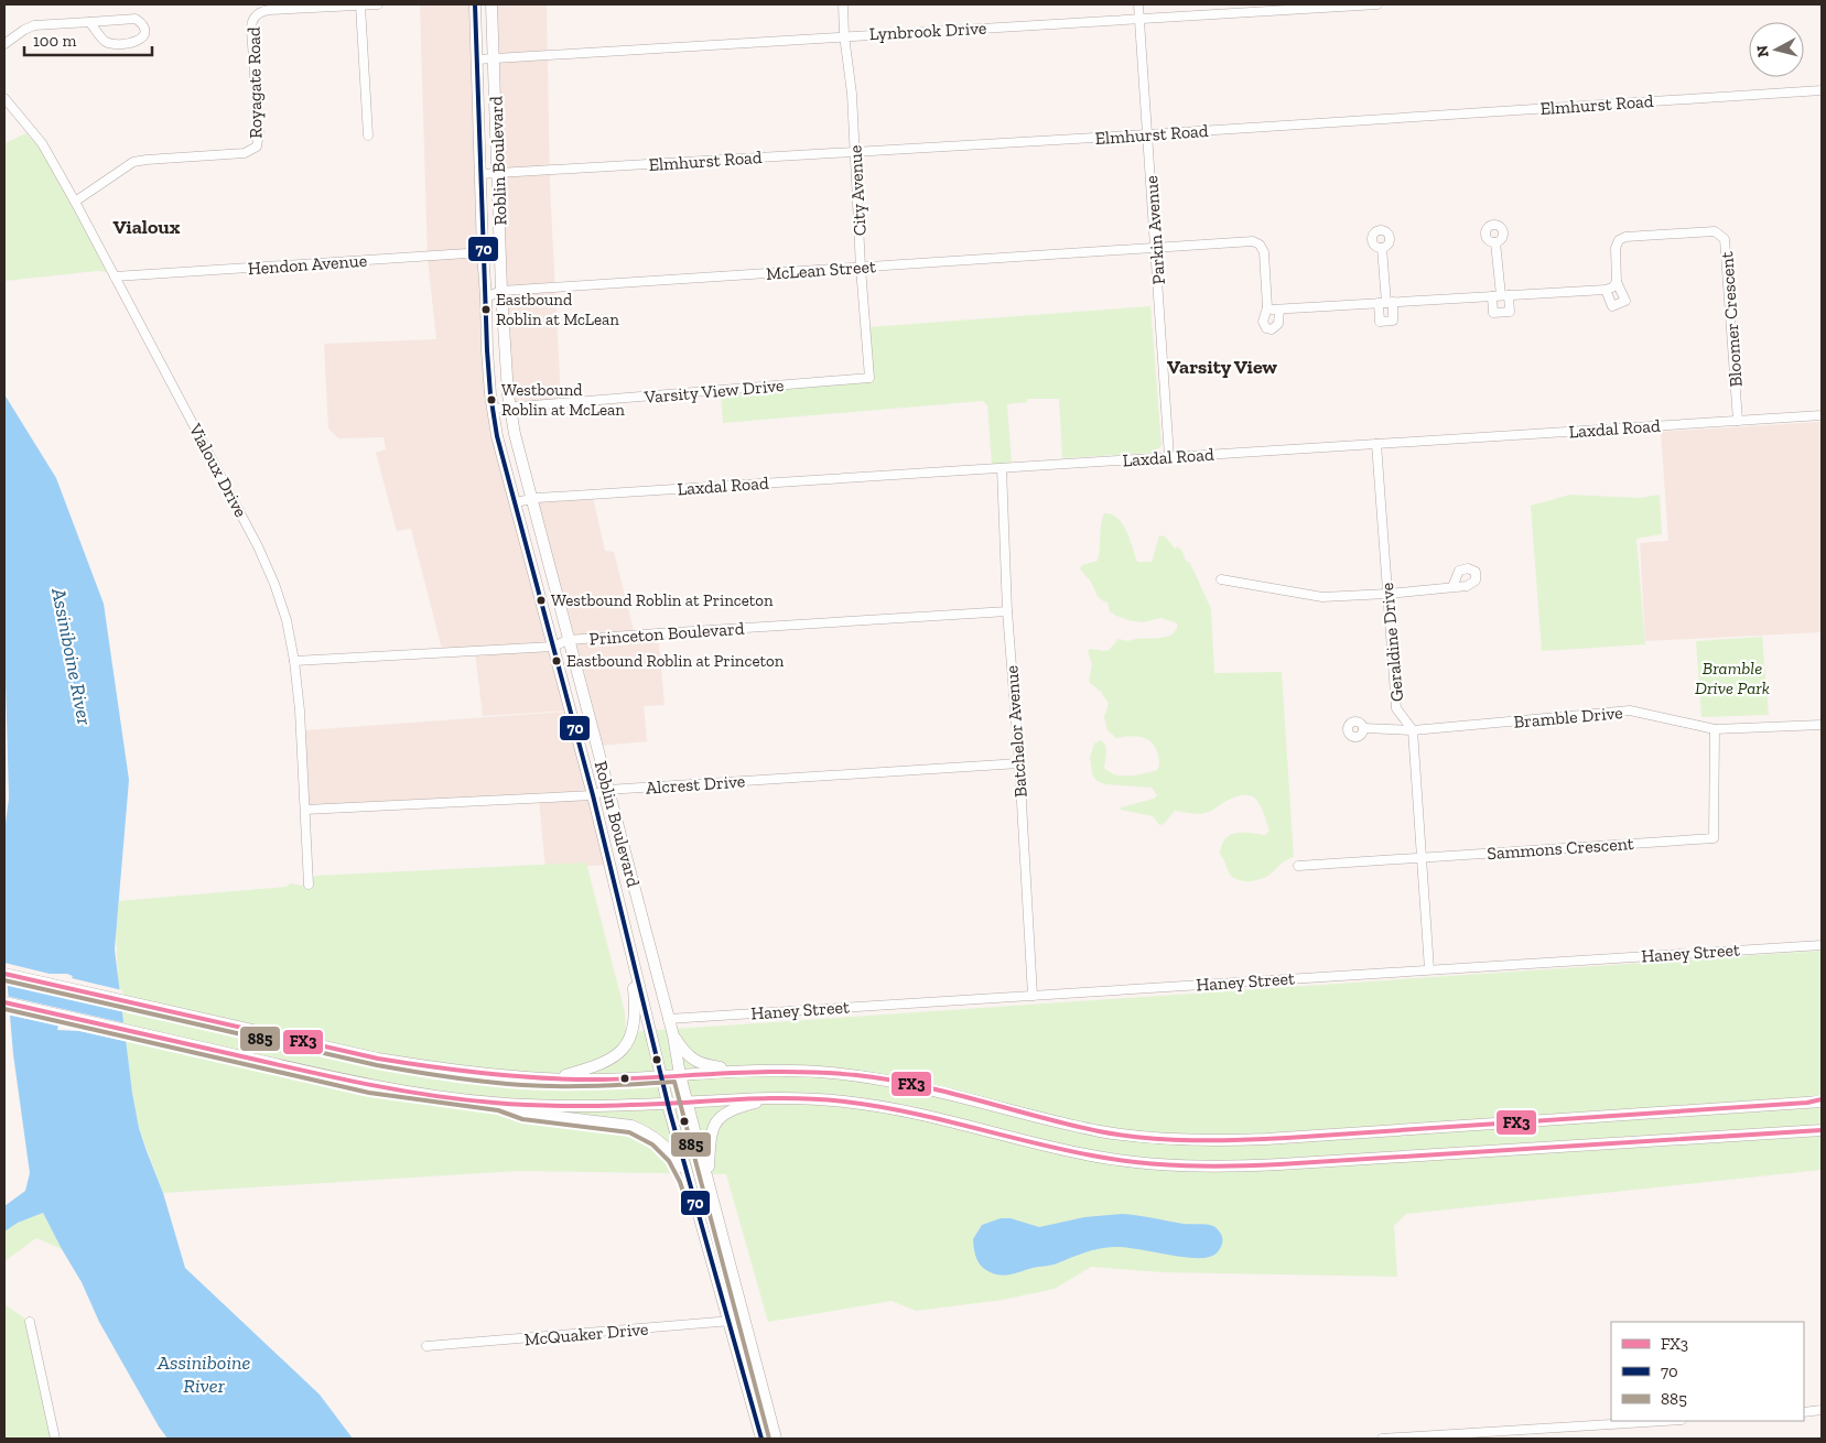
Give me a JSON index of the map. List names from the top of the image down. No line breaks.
{"streets":{"main road":["Roblin Boulevard"],"street":["Lynbrook Drive","Royagate Road","Elmhurst Road","City Avenue","Parkin Avenue","Hendon Avenue","McLean Street","Bloomer Crescent","Varsity View Drive","Laxdal Road","Vialoux Drive","Princeton Boulevard","Geraldine Drive","Bramble Drive","Batchelor Avenue","Alcrest Drive","Sammons Crescent","Haney Street","McQuaker Drive"]},"crossings":[["Lynbrook Drive","Roblin Boulevard"],["Lynbrook Drive","City Avenue"],["Lynbrook Drive","Parkin Avenue"],["Royagate Road","Vialoux Drive"],["Elmhurst Road","Roblin Boulevard"],["Elmhurst Road","City Avenue"],["Elmhurst Road","Parkin Avenue"],["Roblin Boulevard","Hendon Avenue"],["Roblin Boulevard","McLean Street"],["Roblin Boulevard","Varsity View Drive"],["Roblin Boulevard","Laxdal Road"],["Roblin Boulevard","Princeton Boulevard"],["Roblin Boulevard","Alcrest Drive"],["Roblin Boulevard","Haney Street"],["Roblin Boulevard","McQuaker Drive"],["City Avenue","McLean Street"],["City Avenue","Varsity View Drive"],["Parkin Avenue","McLean Street"],["Parkin Avenue","Laxdal Road"],["Hendon Avenue","Vialoux Drive"],["Bloomer Crescent","Laxdal Road"],["Laxdal Road","Geraldine Drive"],["Laxdal Road","Batchelor Avenue"],["Vialoux Drive","Princeton Boulevard"],["Vialoux Drive","Alcrest Drive"],["Princeton Boulevard","Batchelor Avenue"],["Geraldine Drive","Bramble Drive"],["Bramble Drive","Sammons Crescent"],["Batchelor Avenue","Alcrest Drive"],["Batchelor Avenue","Haney Street"]],"districts":["Vialoux","Varsity View"],"water":["Assiniboine River"],"parks":["Bramble Drive Park"],"places":["Eastbound Roblin at McLean","Westbound Roblin at McLean","Westbound Roblin at Princeton","Eastbound Roblin at Princeton"],"lines":["transit line 70","transit line FX3","transit line 885"],"legend":["FX3","70","885"],"scale_bar":"100 m","north":"left"}
